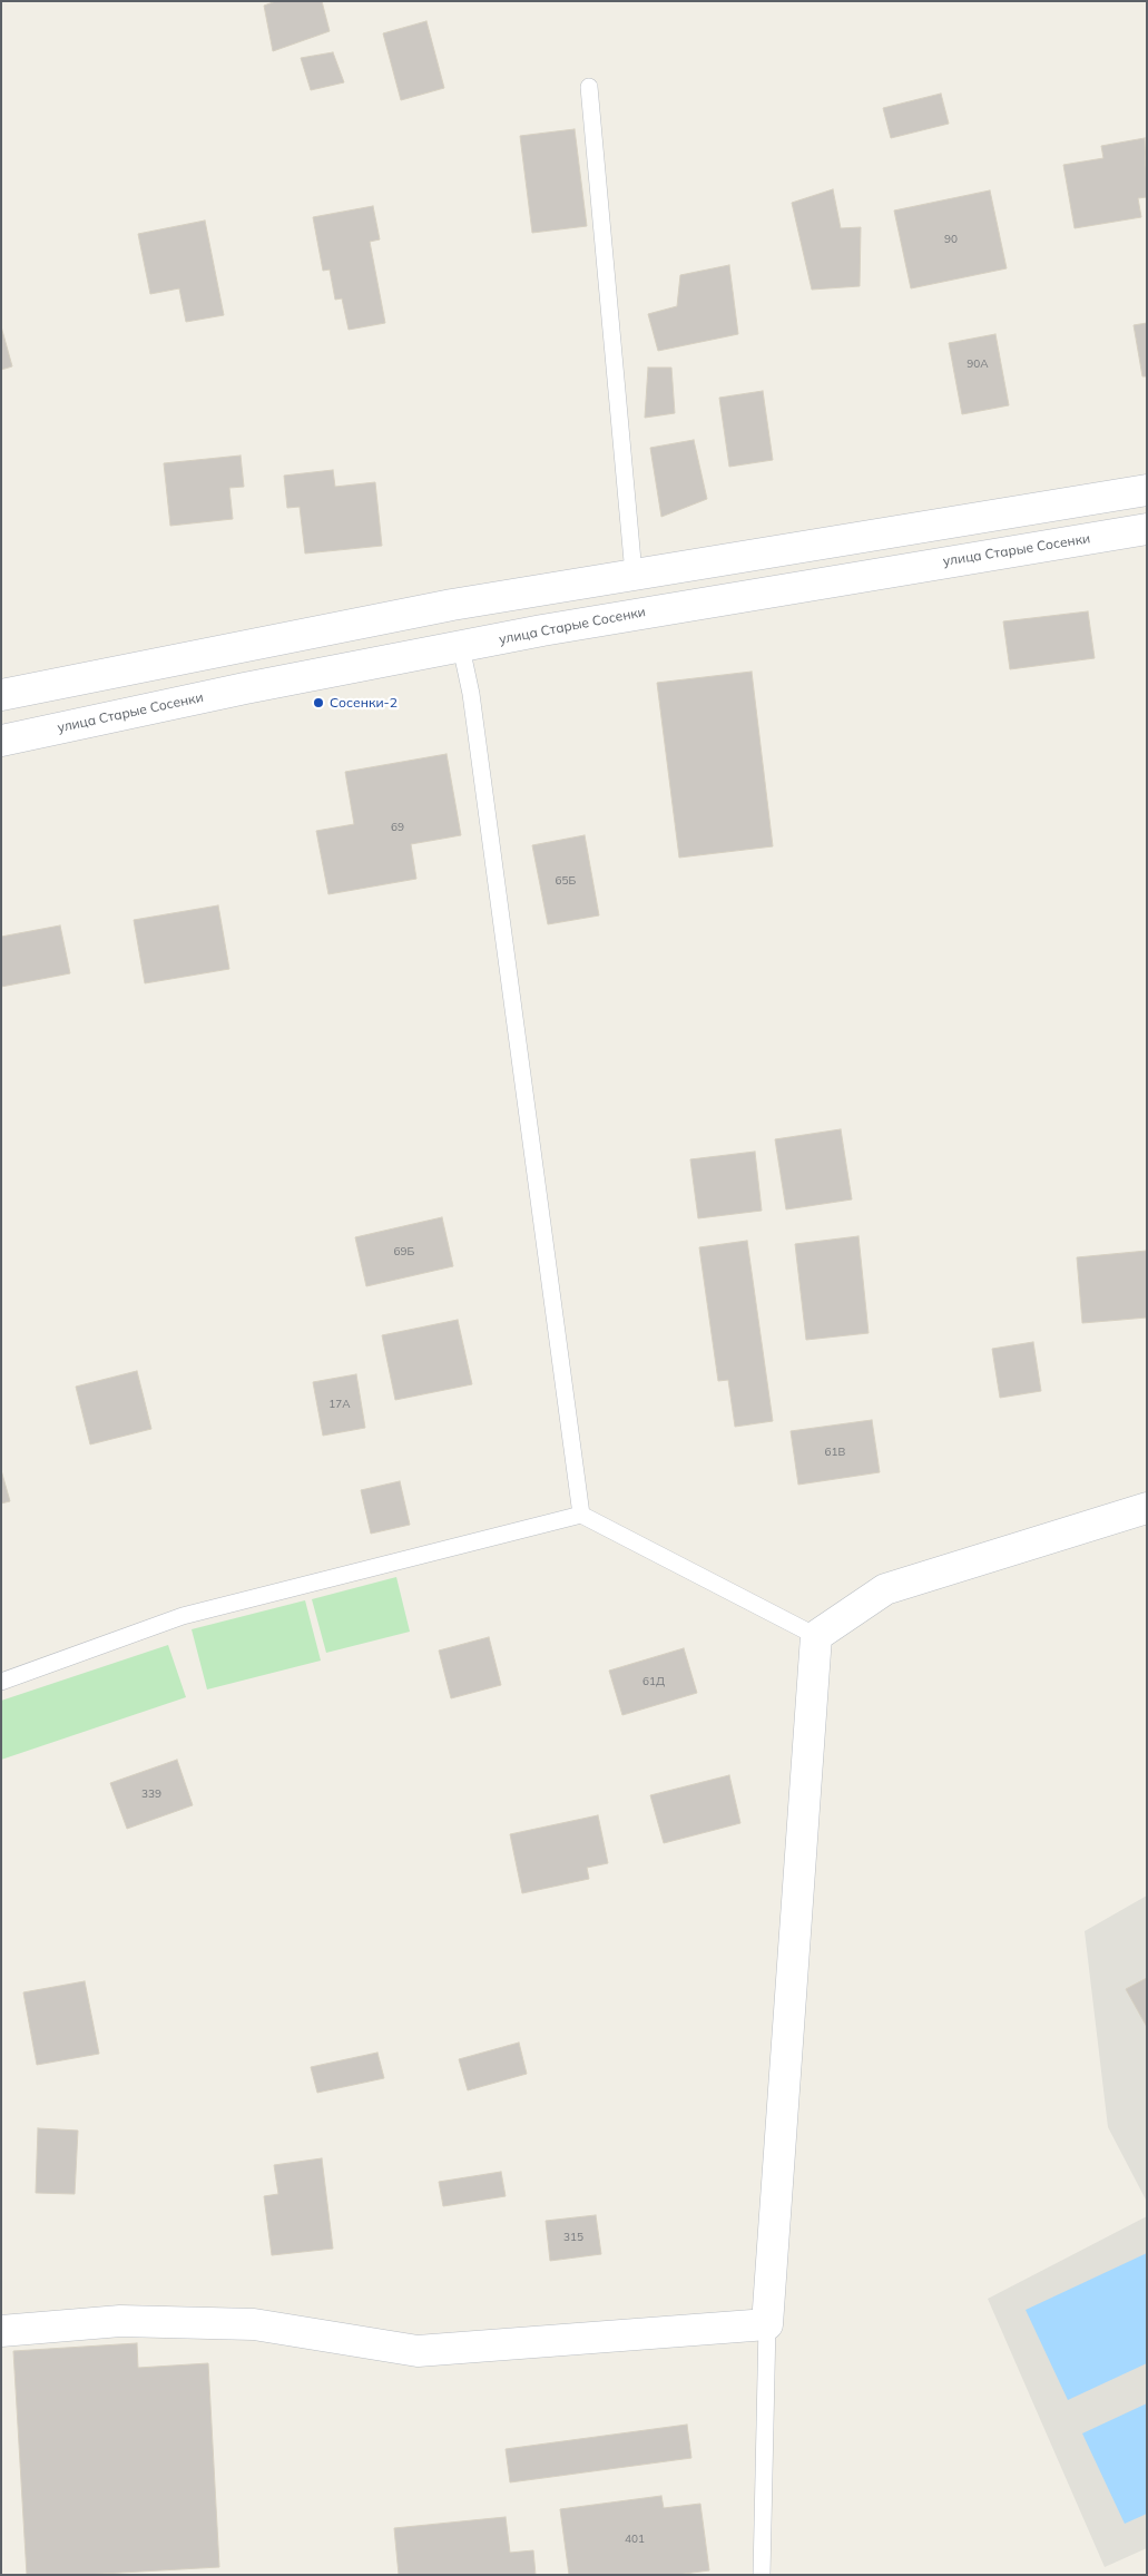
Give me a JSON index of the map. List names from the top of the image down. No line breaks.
{"streets":{"main road":["улица Старые Сосенки"]},"places":["Сосенки-2"],"house_numbers":["90","90А","69","65Б","69Б","17А","61В","61Д","339","315","401"]}
